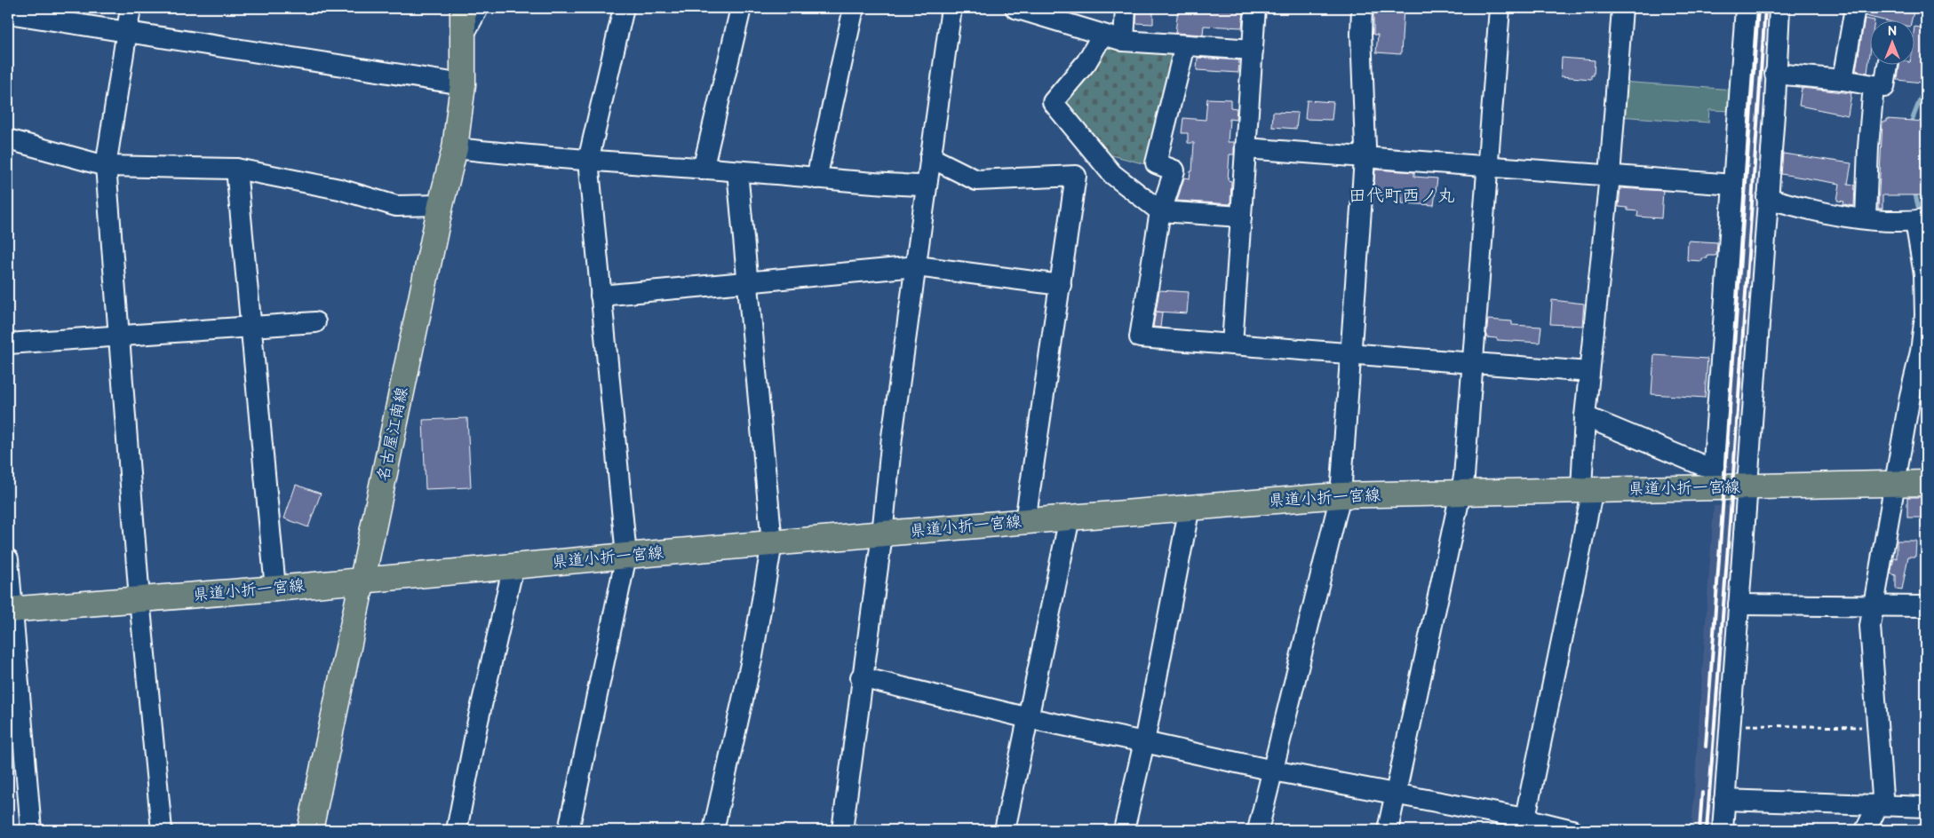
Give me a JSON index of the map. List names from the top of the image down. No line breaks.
{"streets":{"main road":["名古屋江南線","県道小折一宮線"]},"crossings":[["名古屋江南線","県道小折一宮線"]],"districts":["田代町西ノ丸"],"north":"top"}
